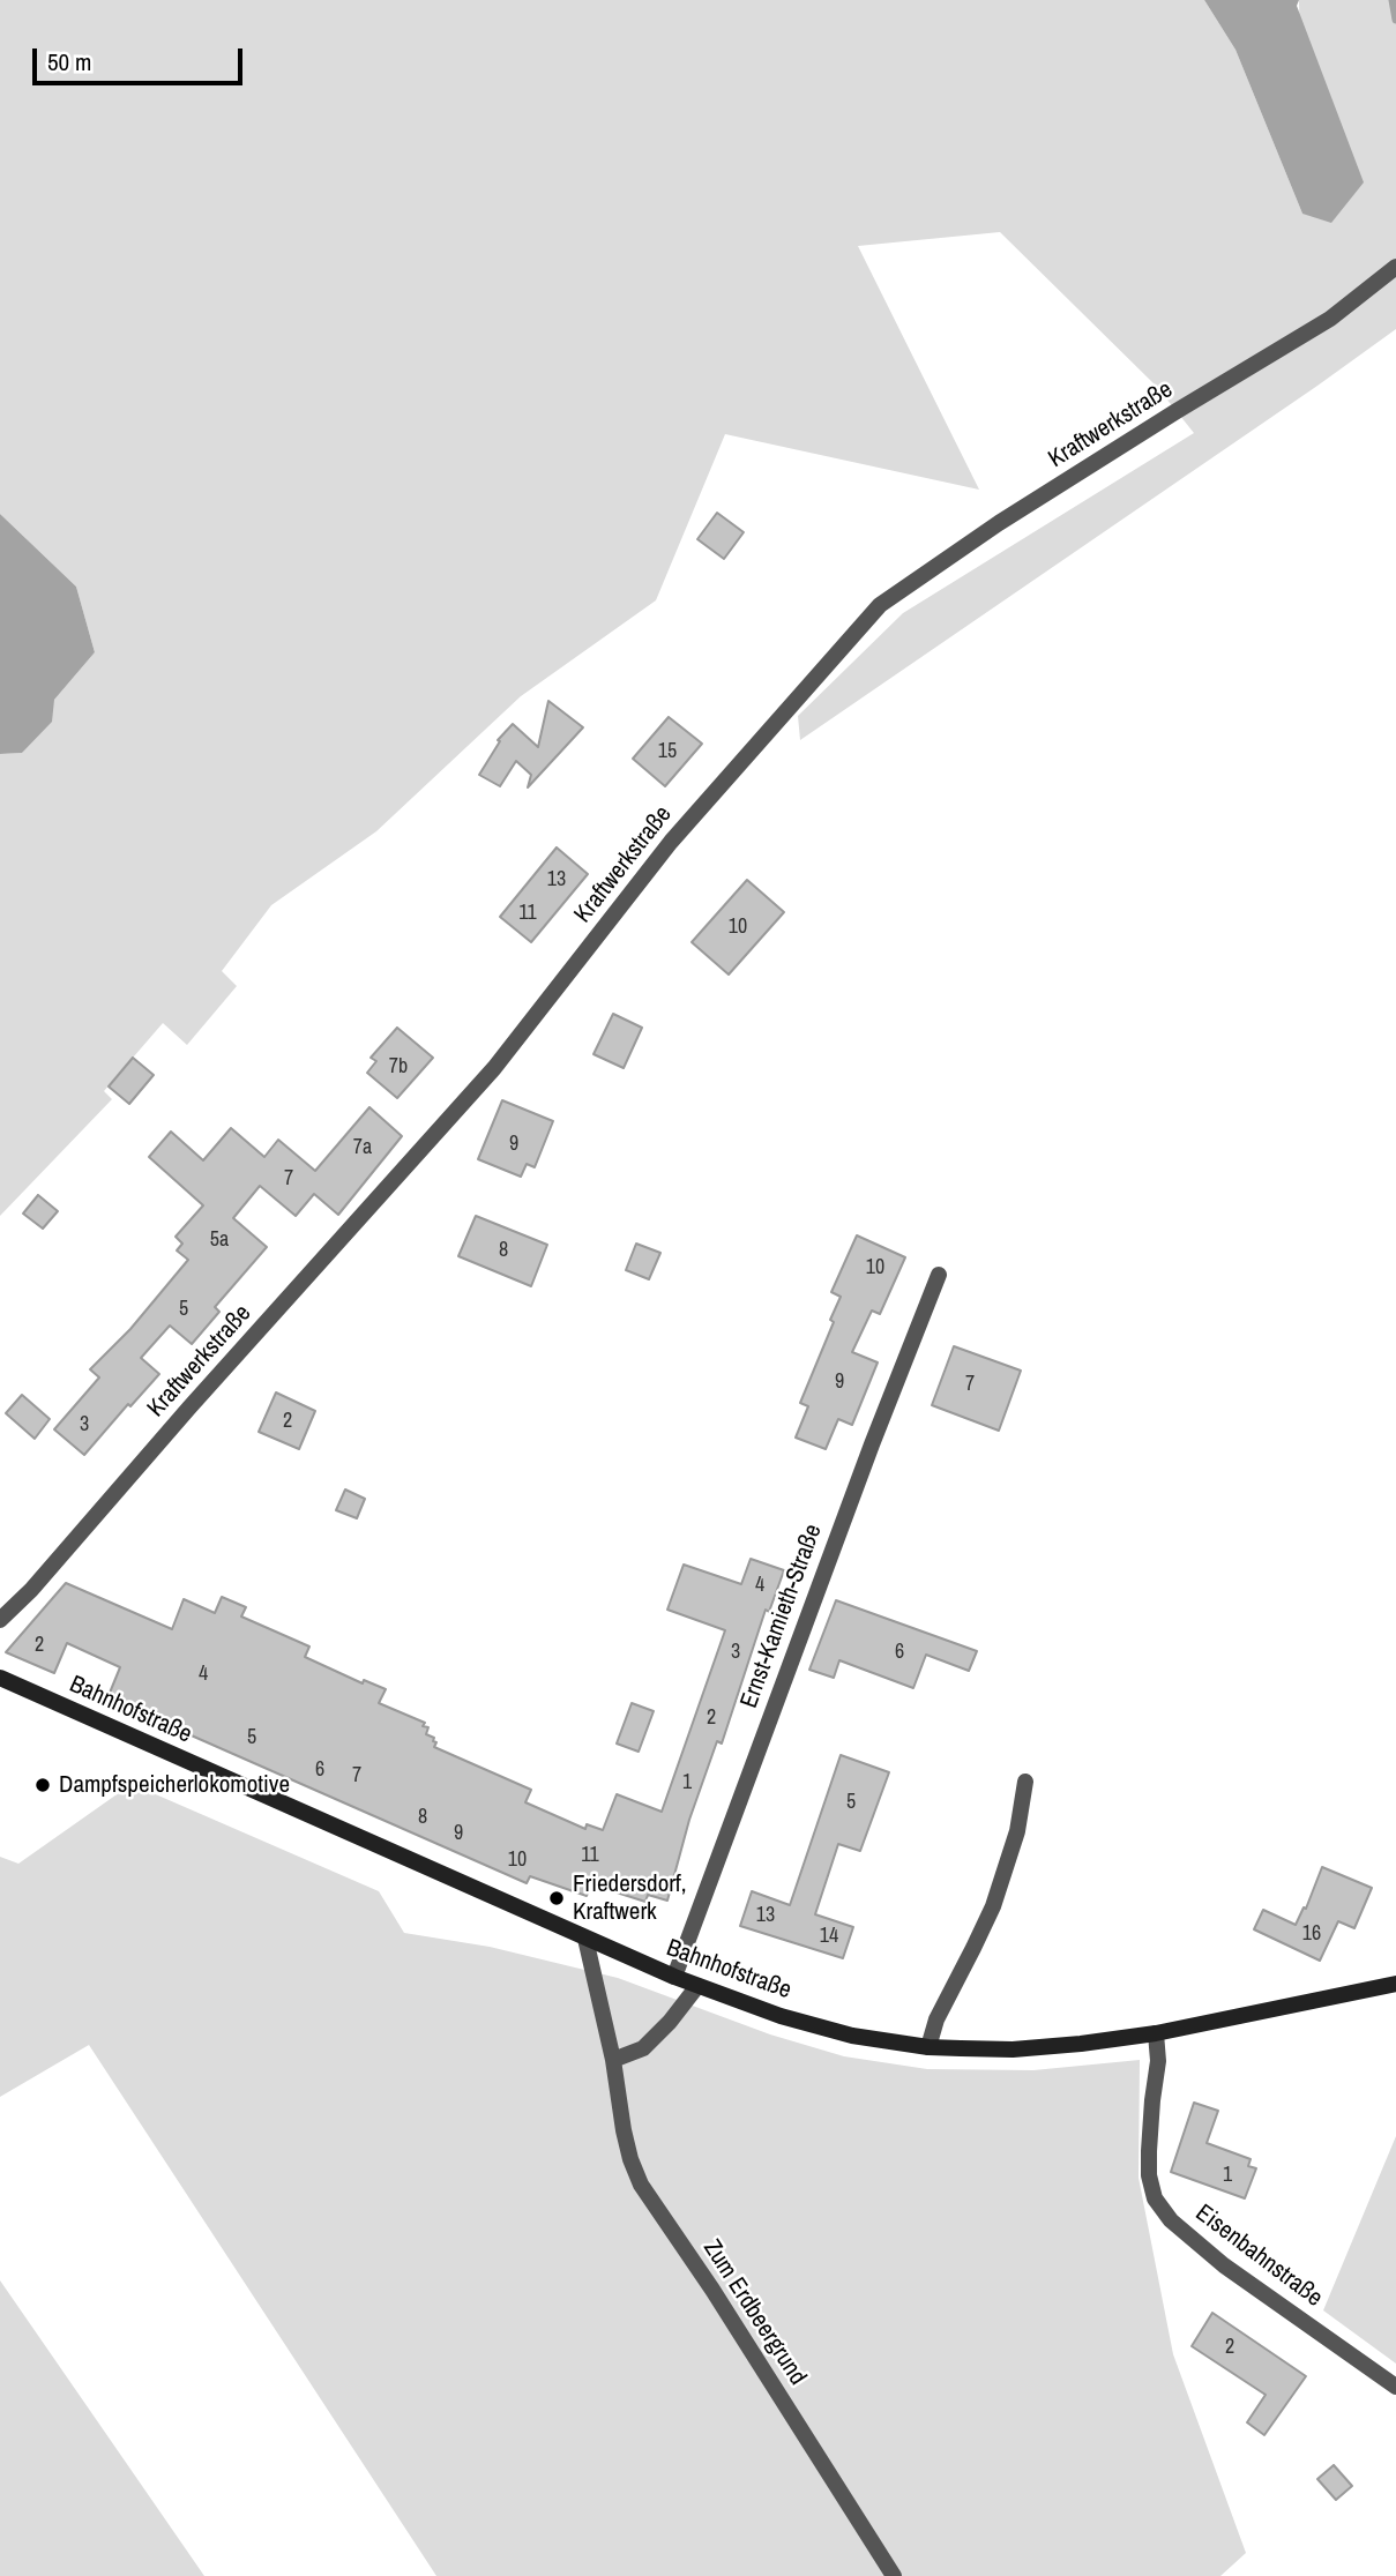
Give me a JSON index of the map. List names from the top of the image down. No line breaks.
{"streets":{"main road":["Bahnhofstraße"],"street":["Kraftwerkstraße","Ernst-Kamieth-Straße","Eisenbahnstraße","Zum Erdbeergrund"]},"crossings":[["Ernst-Kamieth-Straße","Bahnhofstraße"],["Bahnhofstraße","Eisenbahnstraße"],["Bahnhofstraße","Zum Erdbeergrund"]],"places":["Dampfspeicherlokomotive","Friedersdorf, Kraftwerk"],"house_numbers":["15","13","11","10","7b","9","7a","7","5a","8","10","5","9","7","2","3","4","2","3","6","4","2","5","6","7","1","5","8","9","11","10","13","16","14","1","2"],"scale_bar":"50 m"}
